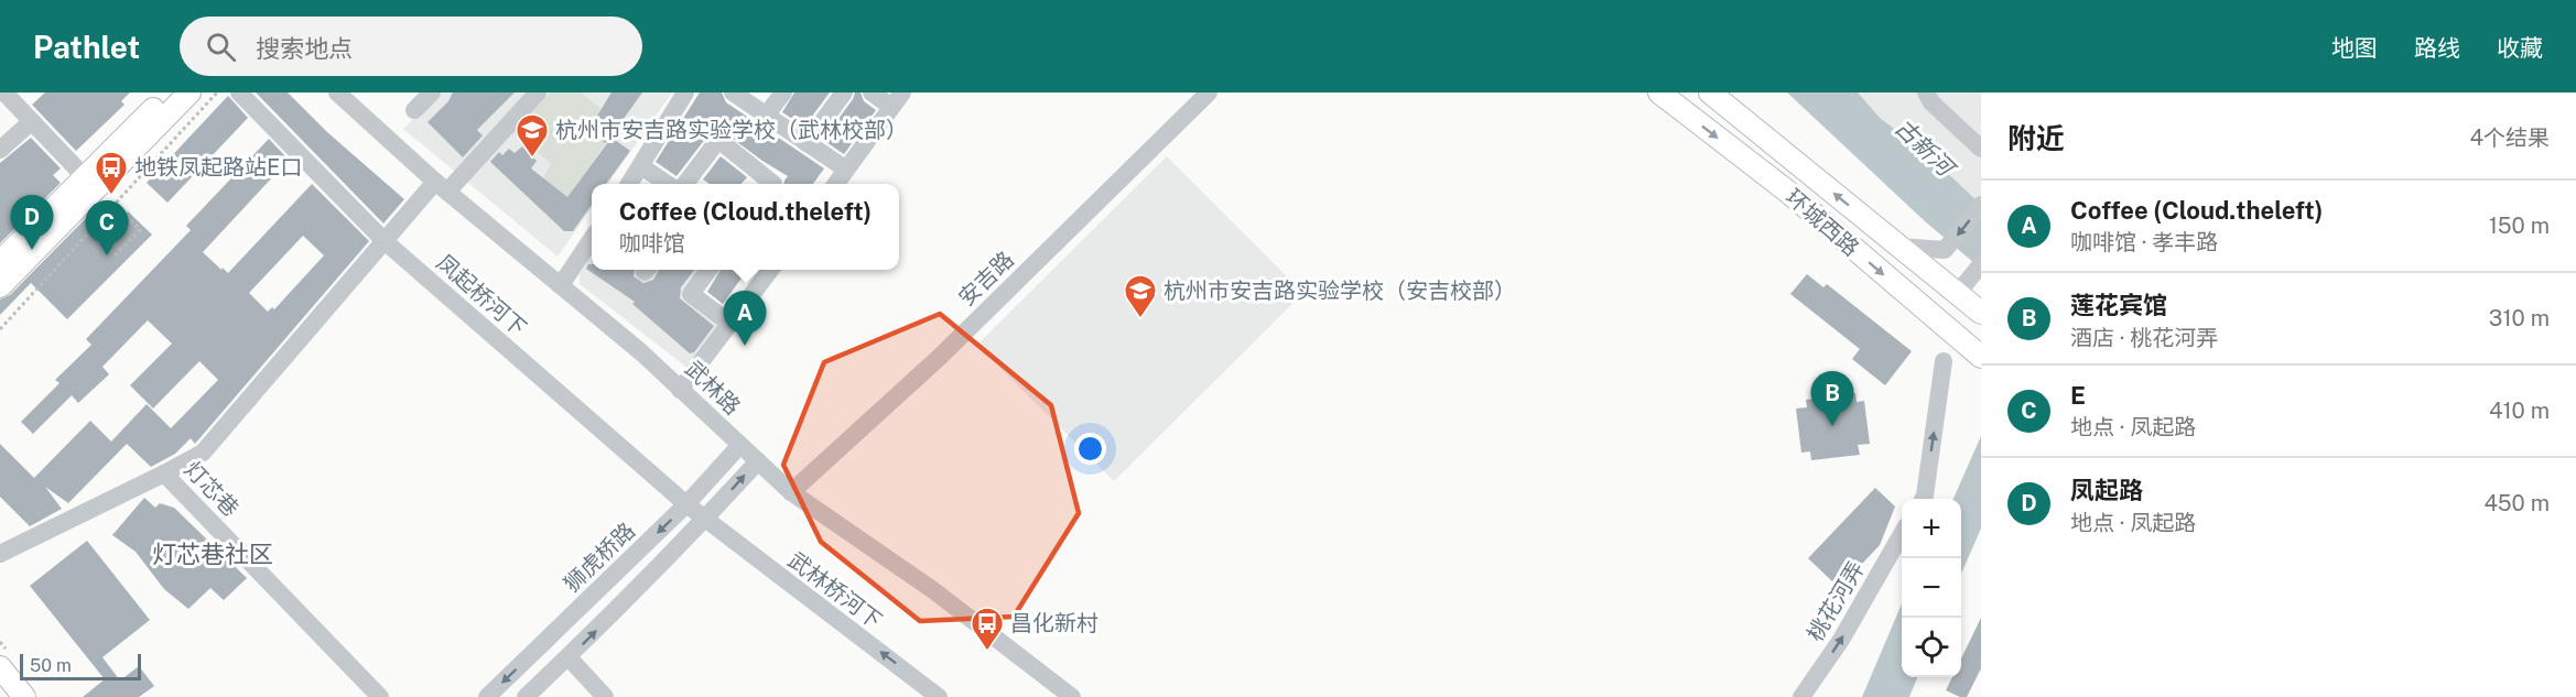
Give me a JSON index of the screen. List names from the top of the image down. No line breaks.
{"streets":{"main road":["环城西路"],"street":["安吉路","凤起桥河下","武林路","灯芯巷","狮虎桥路","武林桥河下","桃花河弄"]},"crossings":[["安吉路","武林路"],["凤起桥河下","狮虎桥路"],["凤起桥河下","武林桥河下"],["武林路","狮虎桥路"]],"one_way":["武林桥河下","桃花河弄"],"districts":["灯芯巷社区"],"water":["古新河"],"places":{"school or university":["杭州市安吉路实验学校（武林校部）","杭州市安吉路实验学校（安吉校部）"],"bus stop":["地铁凤起路站E口","昌化新村"]},"scale_bar":"50 m","page":{"header":"Pathlet","search":"搜索地点","nav":["地图","路线","收藏"],"heading":["附近","4个结果"],"list":[{"mark":"A","name":"Coffee (Cloud.theleft)","note":"咖啡馆 · 孝丰路","value":"150 m"},{"mark":"B","name":"莲花宾馆","note":"酒店 · 桃花河弄","value":"310 m"},{"mark":"C","name":"E","note":"地点 · 凤起路","value":"410 m"},{"mark":"D","name":"凤起路","note":"地点 · 凤起路","value":"450 m"}],"popup":["Coffee (Cloud.theleft)","咖啡馆"],"pins":["D","C","A","B"],"map_buttons":["+","−"],"scale":"50 m"}}
